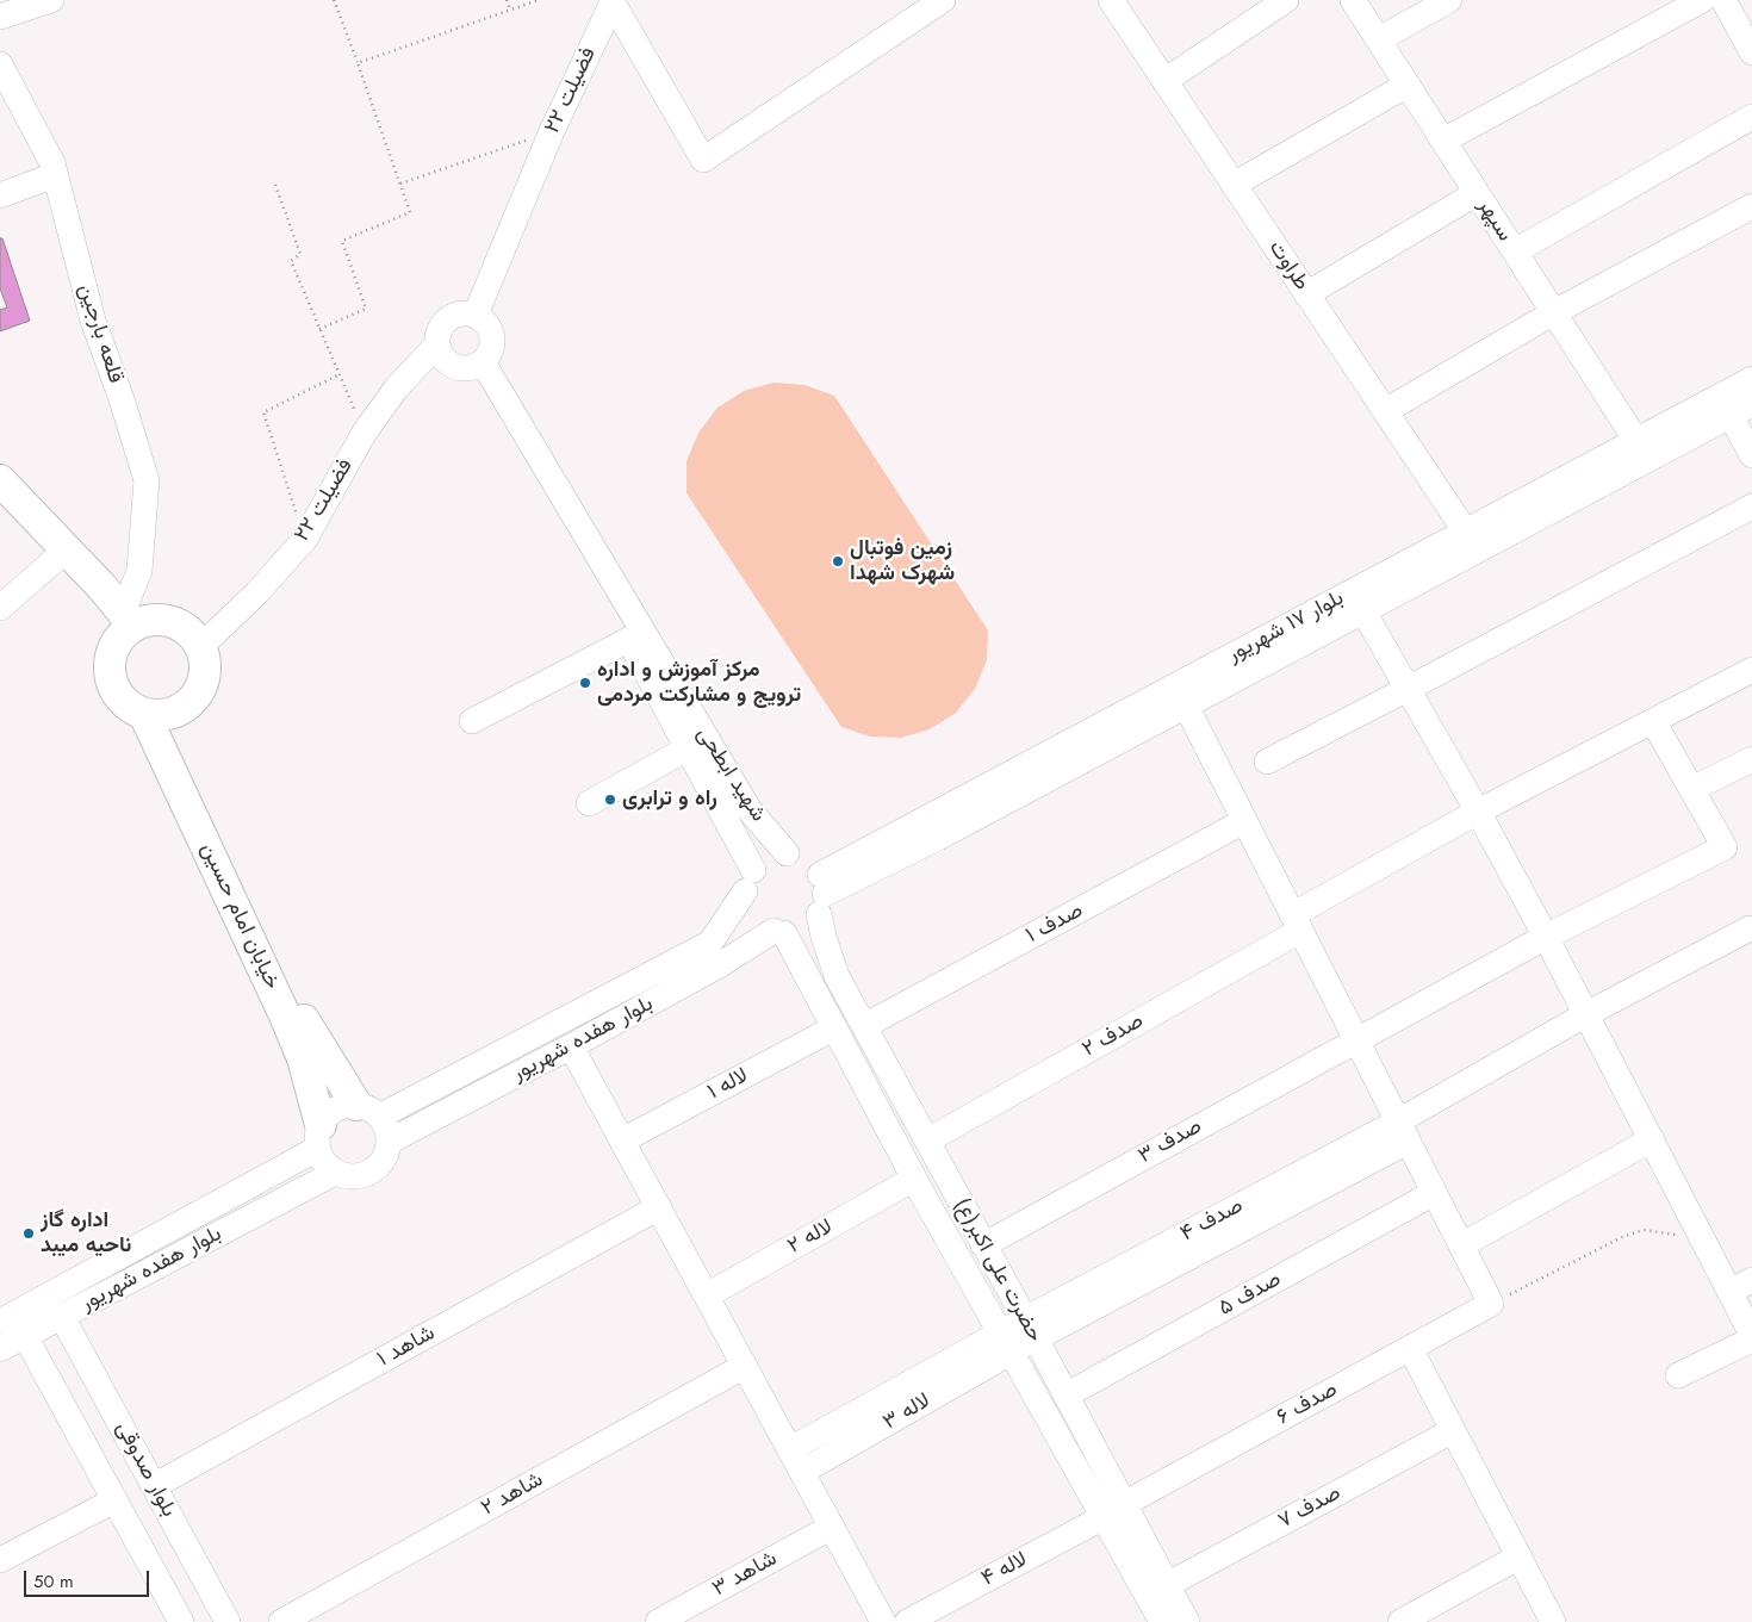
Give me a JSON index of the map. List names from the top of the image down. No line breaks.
{"streets":{"main road":["خیابان امام حسین"],"street":["فضیلت ۲۲","سپهر","طراوت","قلعه بارجین","بلوار ۱۷ شهریور","شهید ابطحی","صدف ۱","صدف ۲","بلوار هفده شهریور","لاله ۱","صدف ۳","صدف ۴","لاله ۲","حضرت علی اکبر(ع)","صدف ۵","شاهد ۱","صدف ۶","لاله ۳","بلوار صدوقی","شاهد ۲","صدف ۷","لاله ۴","شاهد ۳"]},"crossings":[["فضیلت ۲۲","قلعه بارجین"],["فضیلت ۲۲","شهید ابطحی"],["فضیلت ۲۲","خیابان امام حسین"],["سپهر","بلوار ۱۷ شهریور"],["طراوت","بلوار ۱۷ شهریور"],["قلعه بارجین","خیابان امام حسین"],["بلوار ۱۷ شهریور","شهید ابطحی"],["بلوار ۱۷ شهریور","بلوار هفده شهریور"],["بلوار ۱۷ شهریور","حضرت علی اکبر(ع)"],["شهید ابطحی","بلوار هفده شهریور"],["شهید ابطحی","حضرت علی اکبر(ع)"],["خیابان امام حسین","بلوار هفده شهریور"],["صدف ۱","حضرت علی اکبر(ع)"],["صدف ۲","حضرت علی اکبر(ع)"],["بلوار هفده شهریور","حضرت علی اکبر(ع)"],["بلوار هفده شهریور","بلوار صدوقی"],["لاله ۱","حضرت علی اکبر(ع)"],["صدف ۳","حضرت علی اکبر(ع)"],["صدف ۴","حضرت علی اکبر(ع)"],["صدف ۴","لاله ۳"],["لاله ۲","حضرت علی اکبر(ع)"],["حضرت علی اکبر(ع)","صدف ۵"],["حضرت علی اکبر(ع)","صدف ۶"],["حضرت علی اکبر(ع)","لاله ۳"],["حضرت علی اکبر(ع)","صدف ۷"],["حضرت علی اکبر(ع)","لاله ۴"],["شاهد ۱","بلوار صدوقی"],["صدف ۶","لاله ۴"]],"places":["زمین فوتبال شهرک شهدا","مرکز آموزش و اداره ترویج و مشارکت مردمی","راه و ترابری","اداره گاز ناحیه میبد"],"scale_bar":"50 m"}
